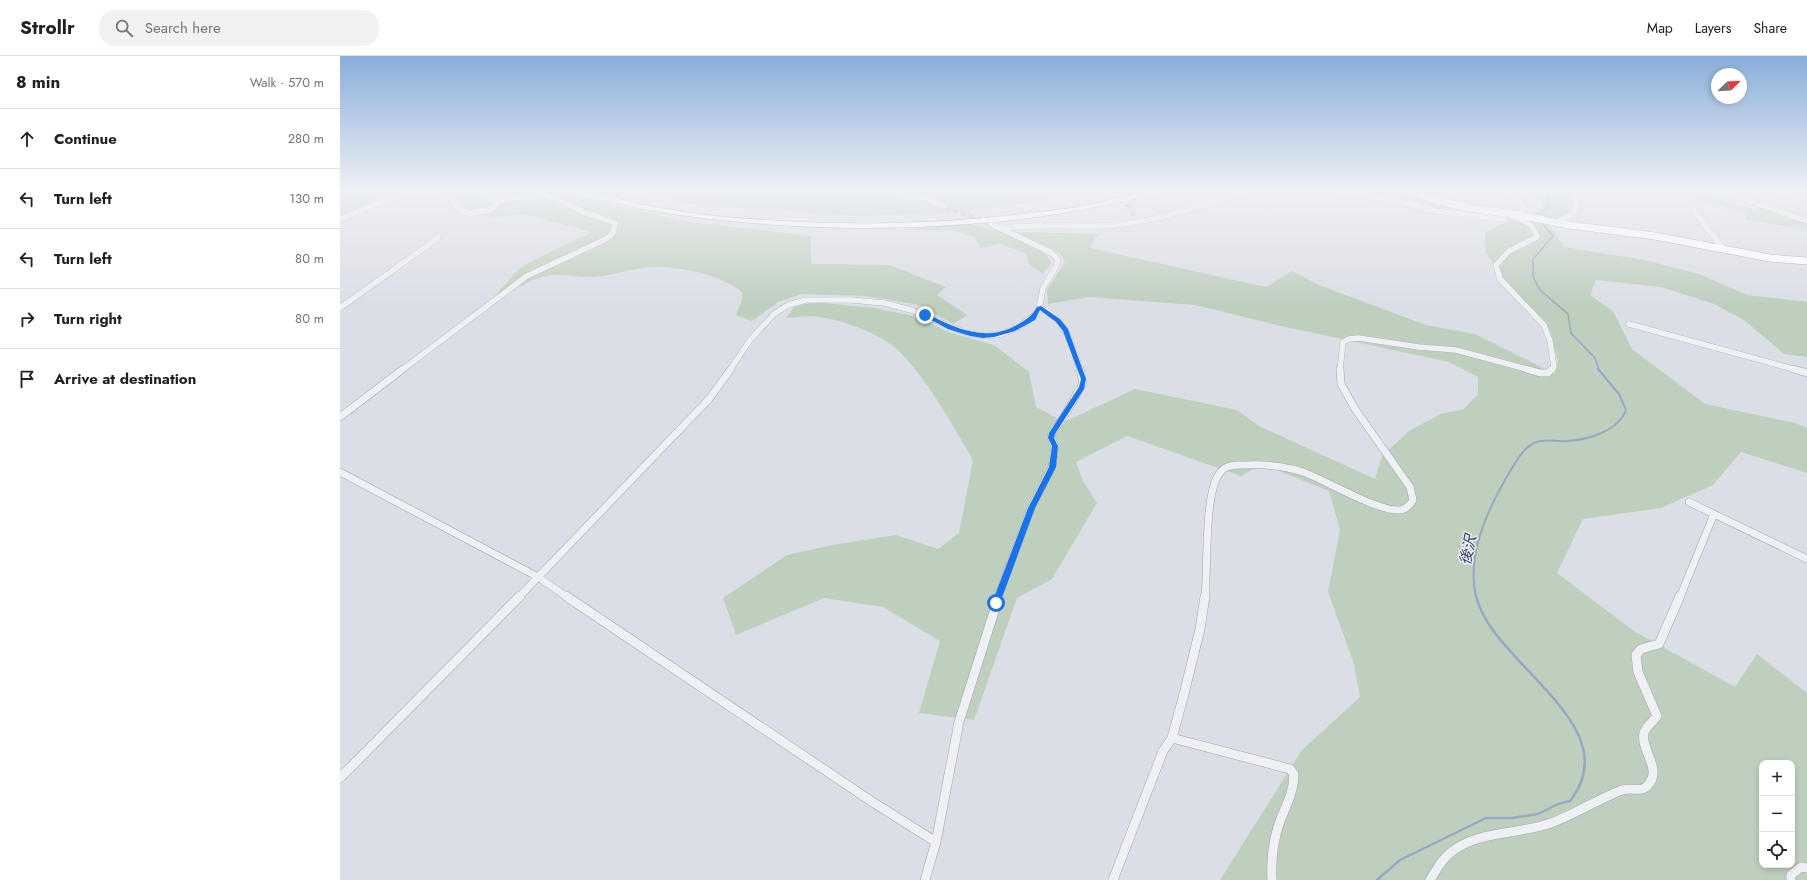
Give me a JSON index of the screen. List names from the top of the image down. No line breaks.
{"water":["後沢"],"north":"top right","page":{"header":"Strollr","search":"Search here","nav":["Map","Layers","Share"],"heading":["8 min","Walk · 570 m"],"list":[["Continue","280 m"],["Turn left","130 m"],["Turn left","80 m"],["Turn right","80 m"],"Arrive at destination"],"map_buttons":["+","−"]}}
